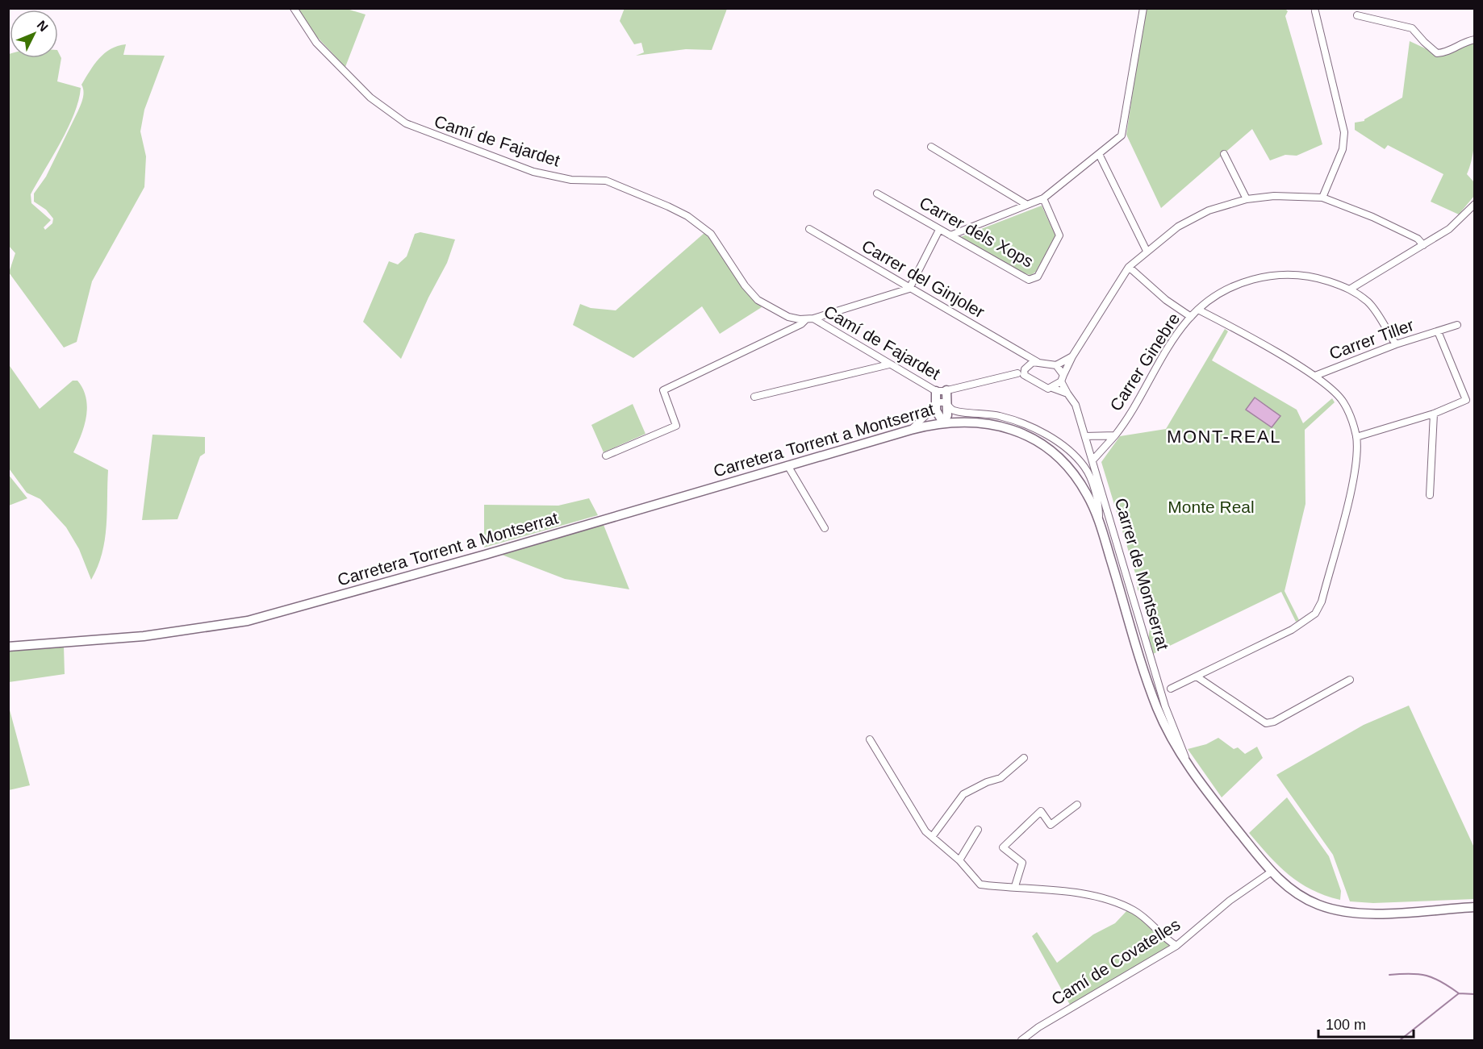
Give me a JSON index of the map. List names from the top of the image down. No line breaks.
{"streets":{"main road":["Carretera Torrent a Montserrat"],"street":["Camí de Fajardet","Carrer dels Xops","Carrer del Ginjoler","Carrer Tiller","Carrer Ginebre","Carrer de Montserrat","Camí de Covatelles"]},"crossings":[["Carrer Tiller","Carrer Ginebre"],["Carrer Ginebre","Carrer de Montserrat"],["Carretera Torrent a Montserrat","Carrer de Montserrat"],["Carretera Torrent a Montserrat","Camí de Covatelles"]],"districts":["MONT-REAL"],"parks":["Monte Real"],"scale_bar":"100 m","north":"top right"}
